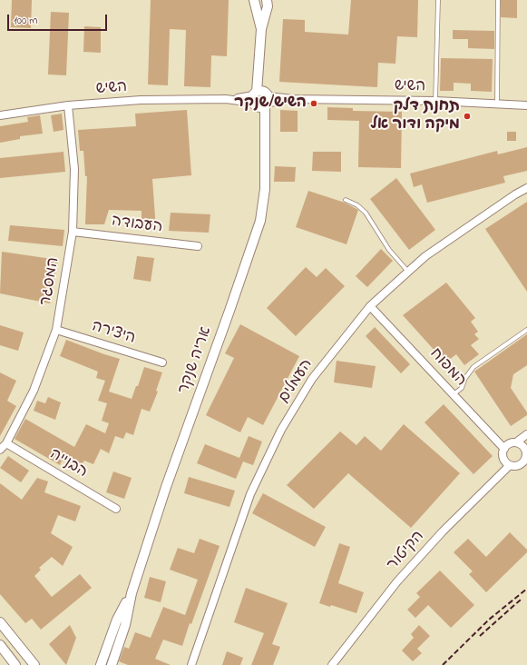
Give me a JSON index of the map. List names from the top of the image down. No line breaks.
{"streets":{"street":["השיש","העבודה","המסגר","היצירה","אריה שנקר","המפוח","העמלים","הבנייה","הקיטור"]},"crossings":[["השיש","המסגר"],["השיש","אריה שנקר"],["העבודה","המסגר"],["המסגר","היצירה"],["המסגר","הבנייה"],["המפוח","העמלים"],["המפוח","הקיטור"]],"places":["השיש/שנקר","תחנת דלק מיקה ודור אל"],"scale_bar":"100 m"}
